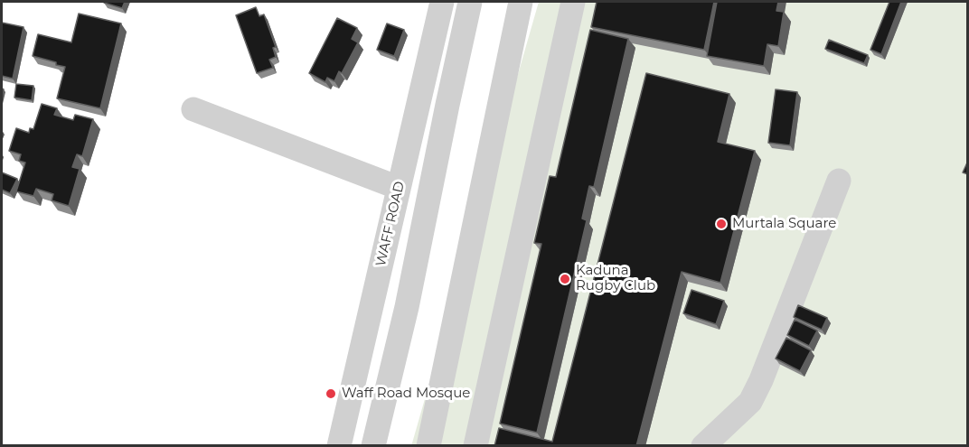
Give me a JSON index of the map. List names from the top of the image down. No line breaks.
{"streets":{"street":["WAFF ROAD"]},"places":["Murtala Square","Kaduna Rugby Club","Waff Road Mosque"]}
